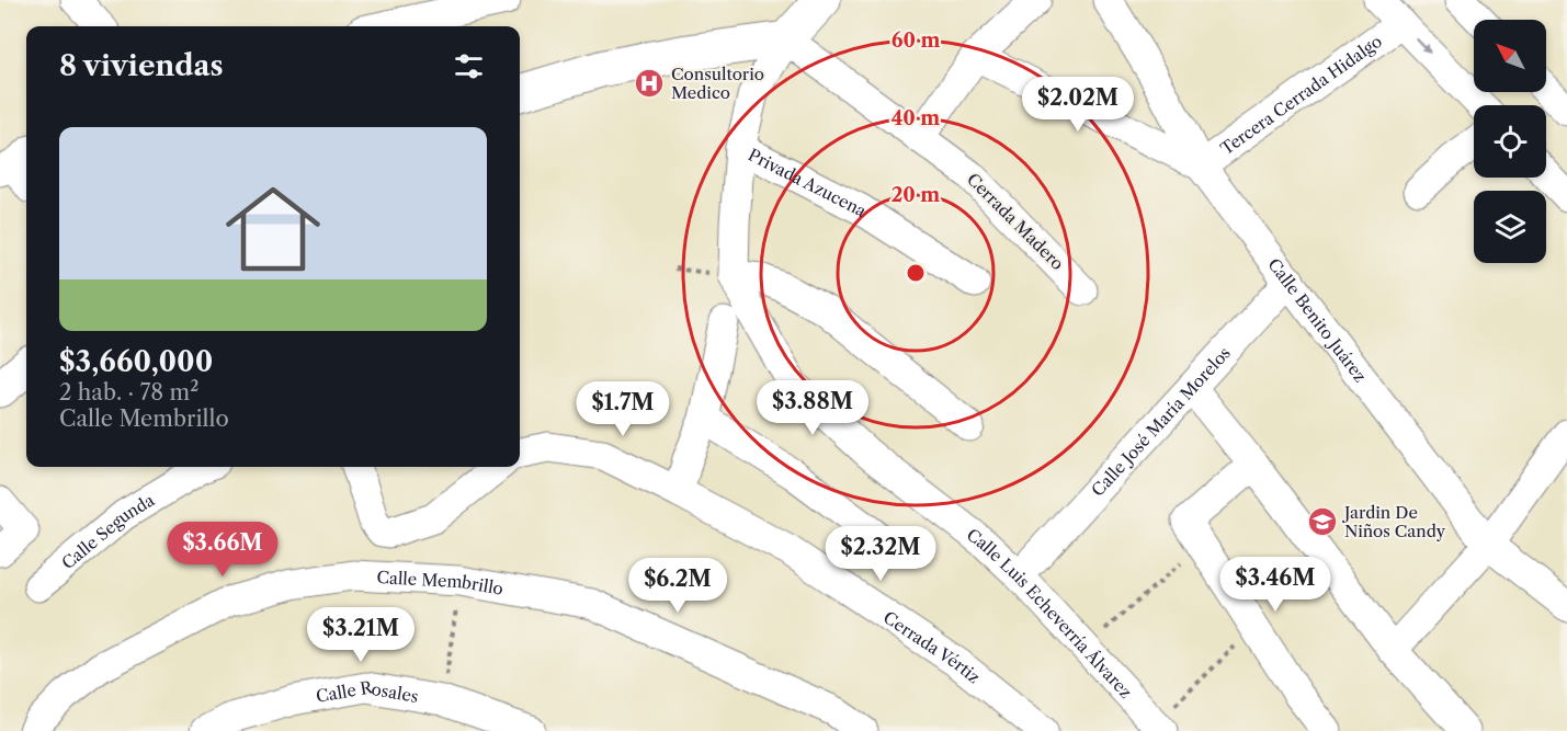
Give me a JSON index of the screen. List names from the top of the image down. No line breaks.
{"streets":{"street":["Tercera Cerrada Hidalgo","Privada Azucena","Cerrada Madero","Calle Benito Juárez","Calle José María Morelos","Calle Segunda","Calle Membrillo","Calle Luis Echeverría Álvarez","Cerrada Vértiz","Calle Rosales"]},"crossings":[["Tercera Cerrada Hidalgo","Calle Benito Juárez"],["Privada Azucena","Calle Luis Echeverría Álvarez"],["Cerrada Madero","Calle Luis Echeverría Álvarez"],["Calle Benito Juárez","Calle José María Morelos"]],"places":{"hospital":["Consultorio Medico"],"school or university":["Jardin De Niños Candy"]},"north":"top left","page":{"heading":"8 viviendas","price":["$2.02M","$3.88M","$1.7M","$3.66M","$2.32M","$3.46M","$6.2M","$3.21M"],"list":[{"name":"$3,660,000","note":"2 hab. · 78 m² · Calle Membrillo"}]},"rings":["60 m","40 m","20 m"]}
